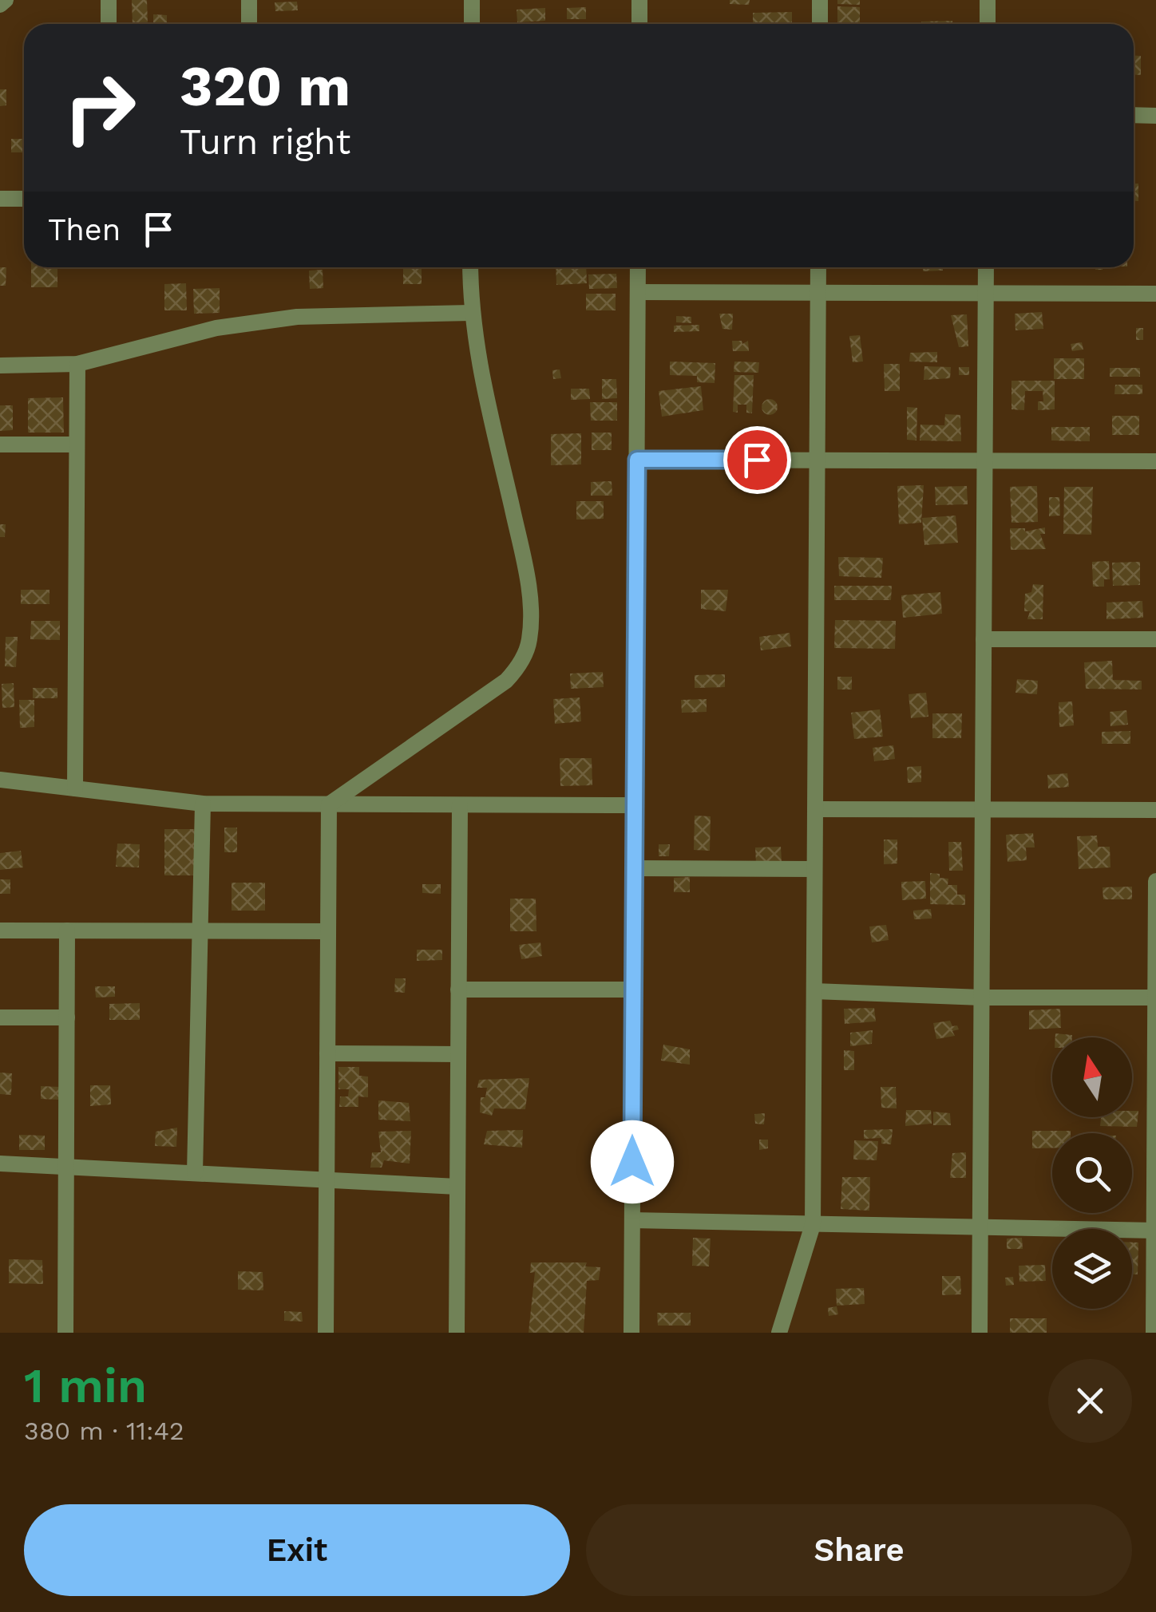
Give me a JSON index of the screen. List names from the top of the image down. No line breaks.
{"north":"top","page":{"turn":["320 m","Turn right"],"then":"Then","heading":["1 min","380 m · 11:42"],"buttons":["Exit","Share"]}}
